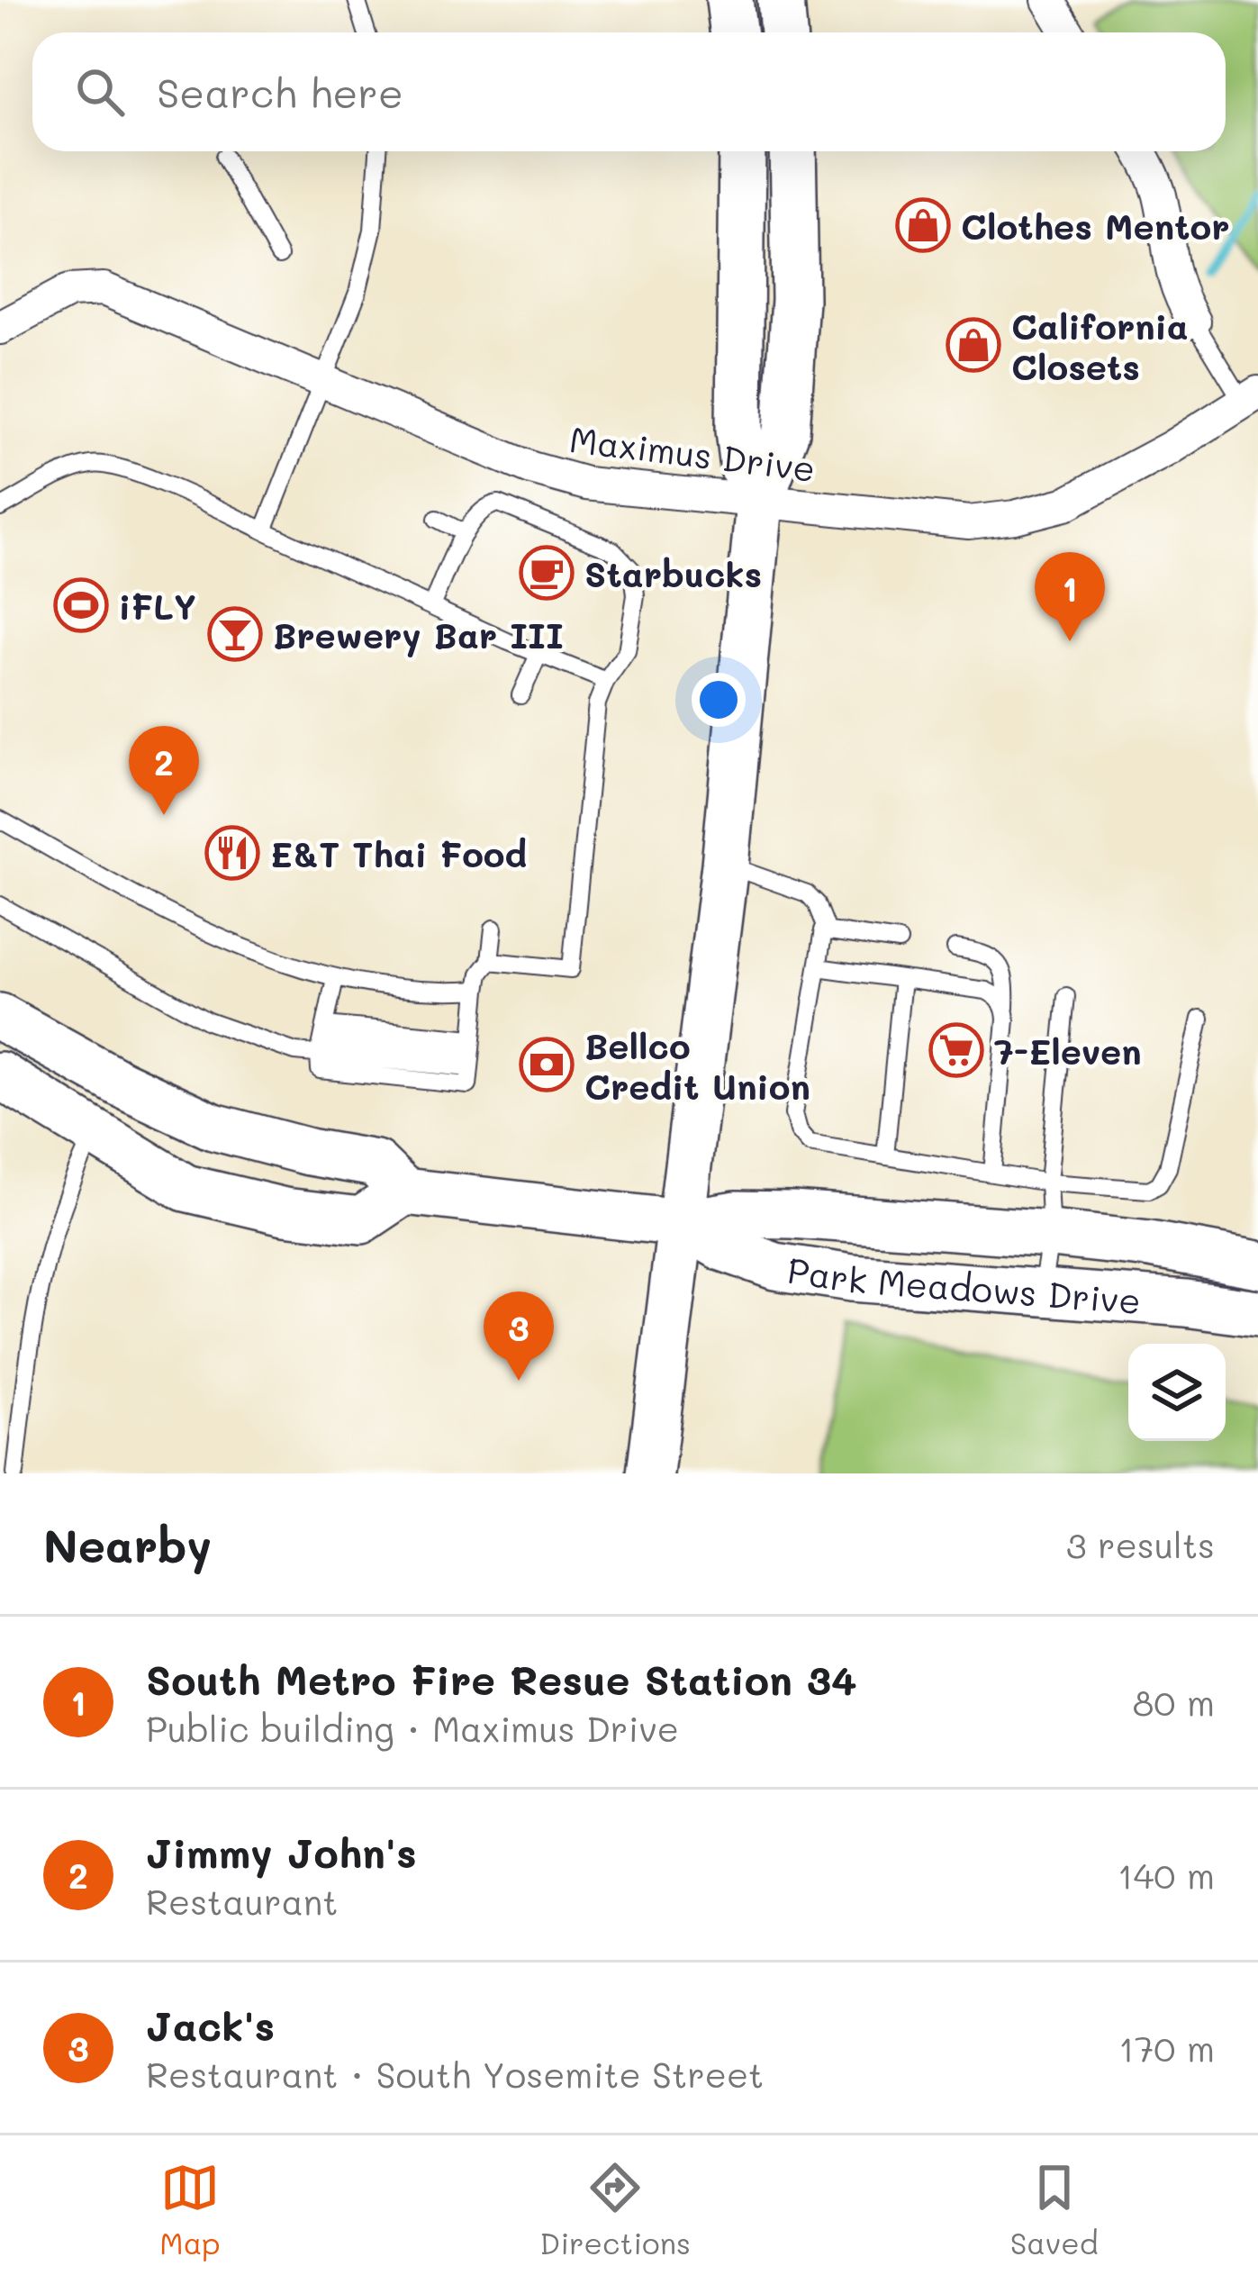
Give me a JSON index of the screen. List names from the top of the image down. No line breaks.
{"streets":{"main road":["Park Meadows Drive"],"street":["Maximus Drive"]},"places":{"shop":["Clothes Mentor","California Closets"],"cafe":["Starbucks"],"sports":["iFLY"],"bar":["Brewery Bar III"],"restaurant":["E&T Thai Food"],"supermarket":["7-Eleven"],"bank":["Bellco Credit Union"]},"page":{"search":"Search here","pins":["1","2","3"],"heading":["Nearby","3 results"],"list":[{"mark":"1","name":"South Metro Fire Resue Station 34","note":"Public building · Maximus Drive","value":"80 m"},{"mark":"2","name":"Jimmy John's","note":"Restaurant","value":"140 m"},{"mark":"3","name":"Jack's","note":"Restaurant · South Yosemite Street","value":"170 m"}],"nav":["Map","Directions","Saved"]}}
